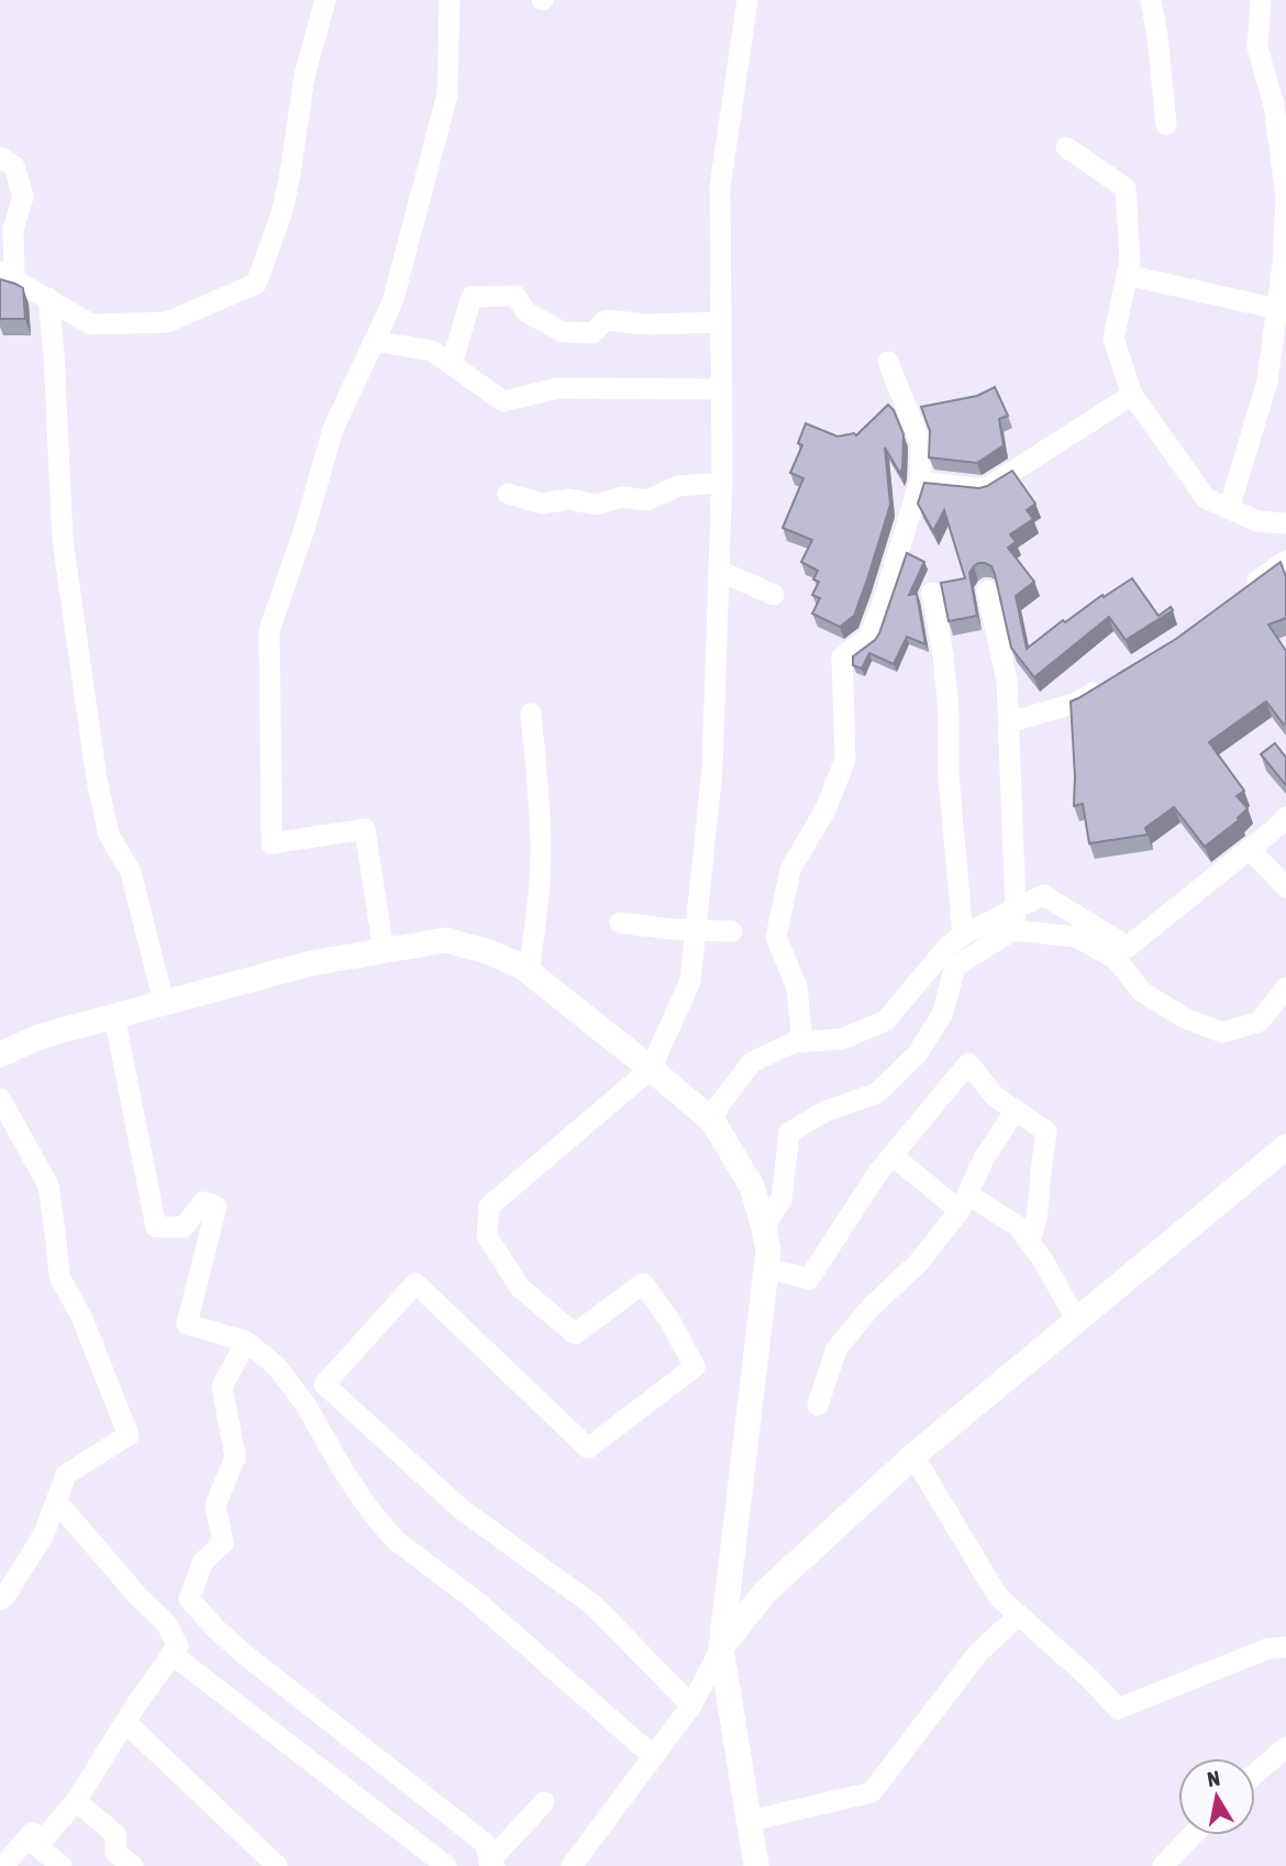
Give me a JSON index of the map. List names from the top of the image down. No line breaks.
{"north":"top"}
